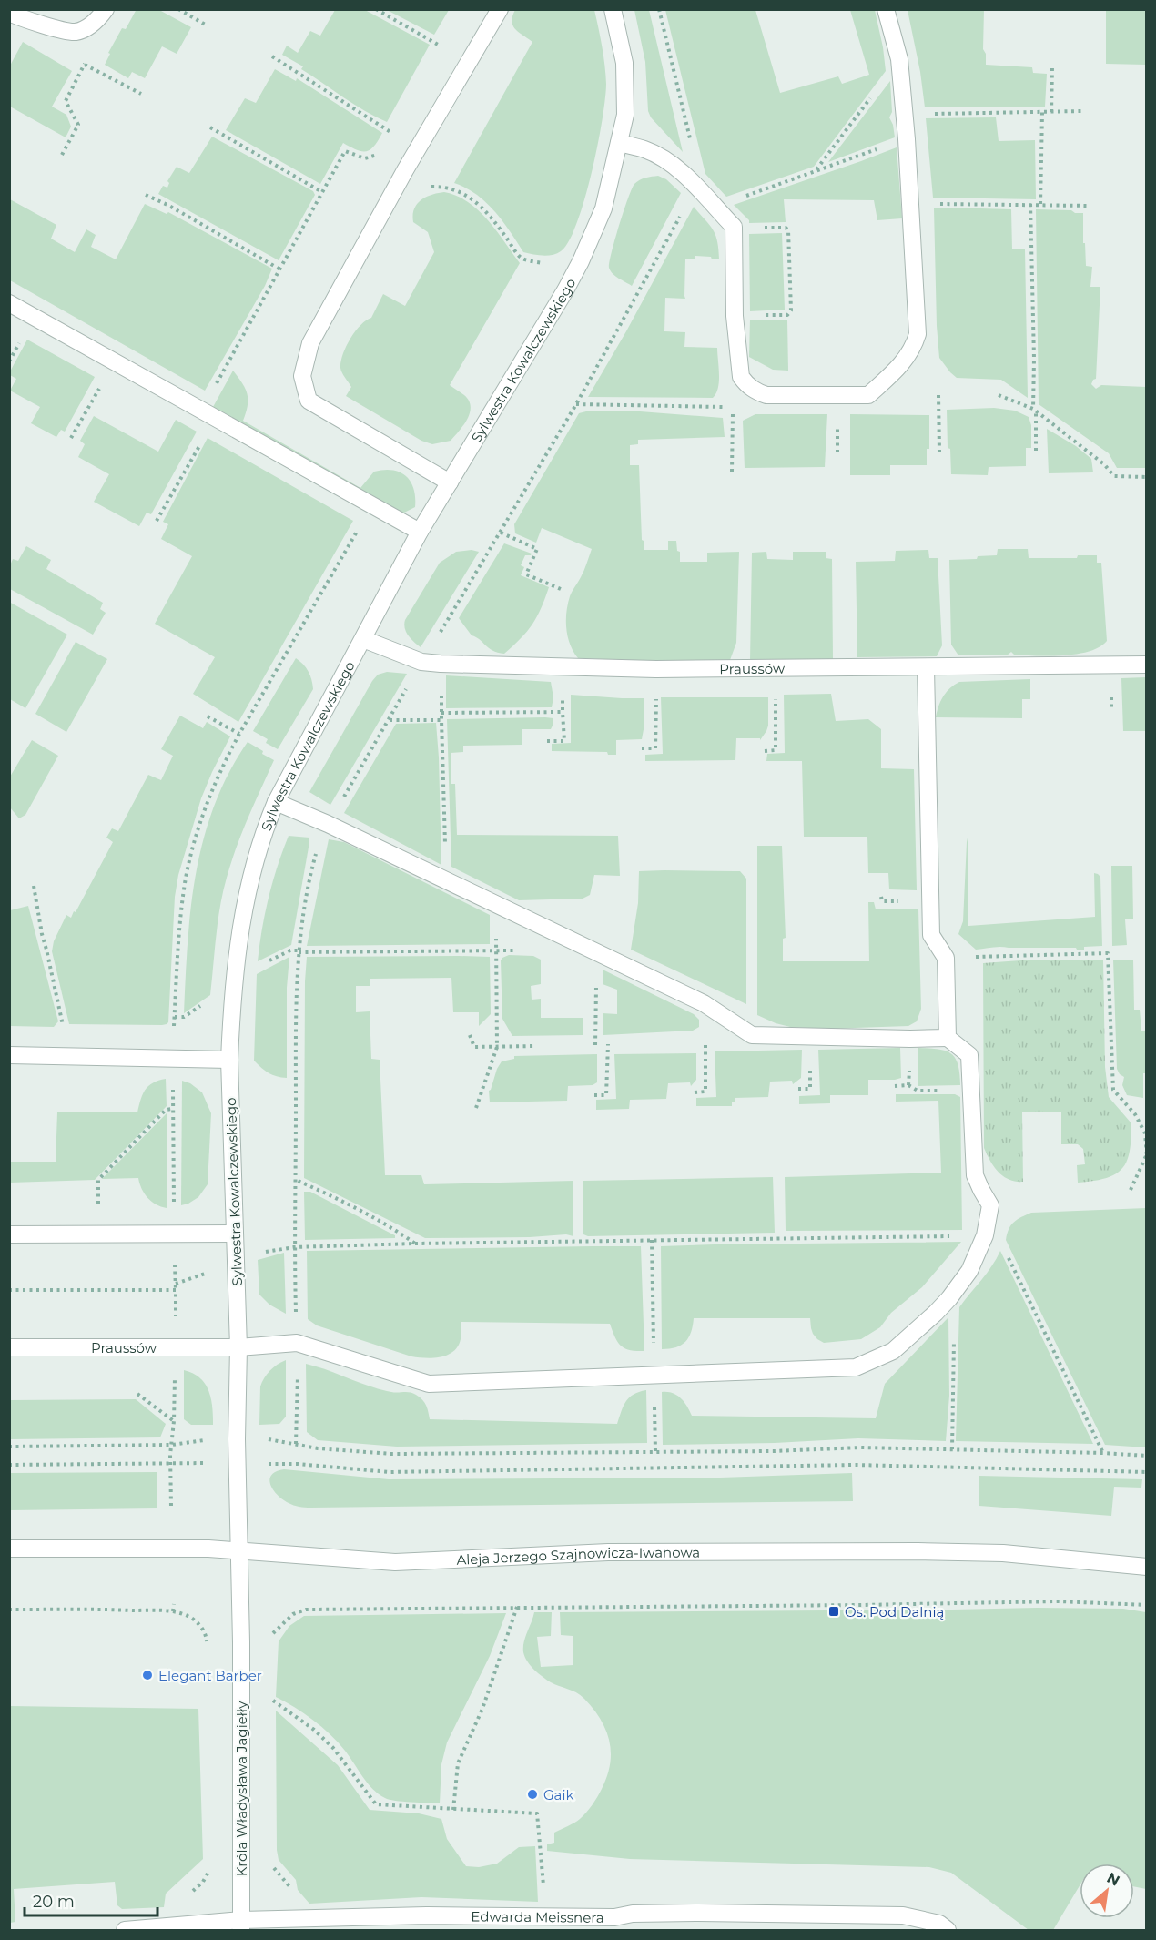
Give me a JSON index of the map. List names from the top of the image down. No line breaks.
{"streets":{"street":["Sylwestra Kowalczewskiego","Praussów","Aleja Jerzego Szajnowicza-Iwanowa","Króla Władysława Jagiełły","Edwarda Meissnera"]},"crossings":[["Sylwestra Kowalczewskiego","Praussów"],["Sylwestra Kowalczewskiego","Aleja Jerzego Szajnowicza-Iwanowa"],["Sylwestra Kowalczewskiego","Króla Władysława Jagiełły"],["Aleja Jerzego Szajnowicza-Iwanowa","Króla Władysława Jagiełły"],["Króla Władysława Jagiełły","Edwarda Meissnera"]],"places":{"transit":["Os. Pod Dalnią"],"other":["Elegant Barber","Gaik"]},"scale_bar":"20 m","north":"top right"}
